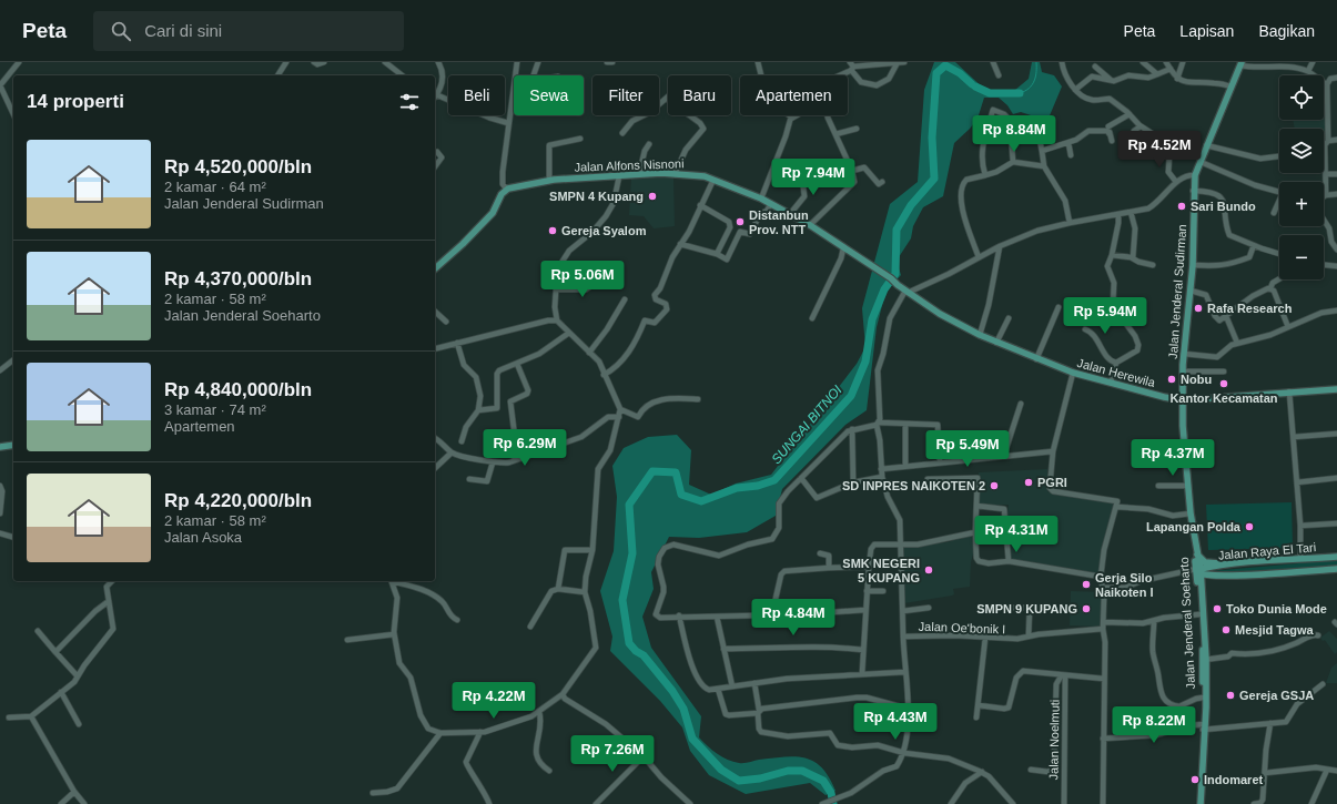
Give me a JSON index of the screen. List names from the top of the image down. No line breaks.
{"streets":{"main road":["Jalan Alfons Nisnoni","Jalan Jenderal Sudirman","Jalan Herewila","Jalan Raya El Tari","Jalan Jenderal Soeharto"],"street":["Jalan Oe'bonik I","Jalan Noelmuti"]},"crossings":[["Jalan Alfons Nisnoni","Jalan Herewila"],["Jalan Jenderal Sudirman","Jalan Herewila"],["Jalan Jenderal Sudirman","Jalan Jenderal Soeharto"],["Jalan Herewila","Jalan Jenderal Soeharto"],["Jalan Raya El Tari","Jalan Jenderal Soeharto"]],"water":["SUNGAI BITNOI"],"places":["SMPN 4 Kupang","Sari Bundo","Distanbun Prov. NTT","Gereja Syalom","Rafa Research","Nobu","Kantor Kecamatan","PGRI","SD INPRES NAIKOTEN 2","Lapangan Polda","SMK NEGERI 5 KUPANG","Gerja Silo Naikoten I","SMPN 9 KUPANG","Toko Dunia Mode","Mesjid Tagwa","Gereja GSJA","Indomaret"],"page":{"header":"Peta","search":"Cari di sini","nav":["Peta","Lapisan","Bagikan"],"map_buttons":["+","−"],"chip":["Beli","Sewa","Filter","Baru","Apartemen"],"heading":"14 properti","price":["Rp 8.84M","Rp 4.52M","Rp 7.94M","Rp 5.06M","Rp 5.94M","Rp 6.29M","Rp 5.49M","Rp 4.37M","Rp 4.31M","Rp 4.84M","Rp 4.22M","Rp 4.43M","Rp 8.22M","Rp 7.26M"],"list":[{"name":"Rp 4,520,000/bln","note":"2 kamar · 64 m² · Jalan Jenderal Sudirman"},{"name":"Rp 4,370,000/bln","note":"2 kamar · 58 m² · Jalan Jenderal Soeharto"},{"name":"Rp 4,840,000/bln","note":"3 kamar · 74 m² · Apartemen"},{"name":"Rp 4,220,000/bln","note":"2 kamar · 58 m² · Jalan Asoka"}]}}
